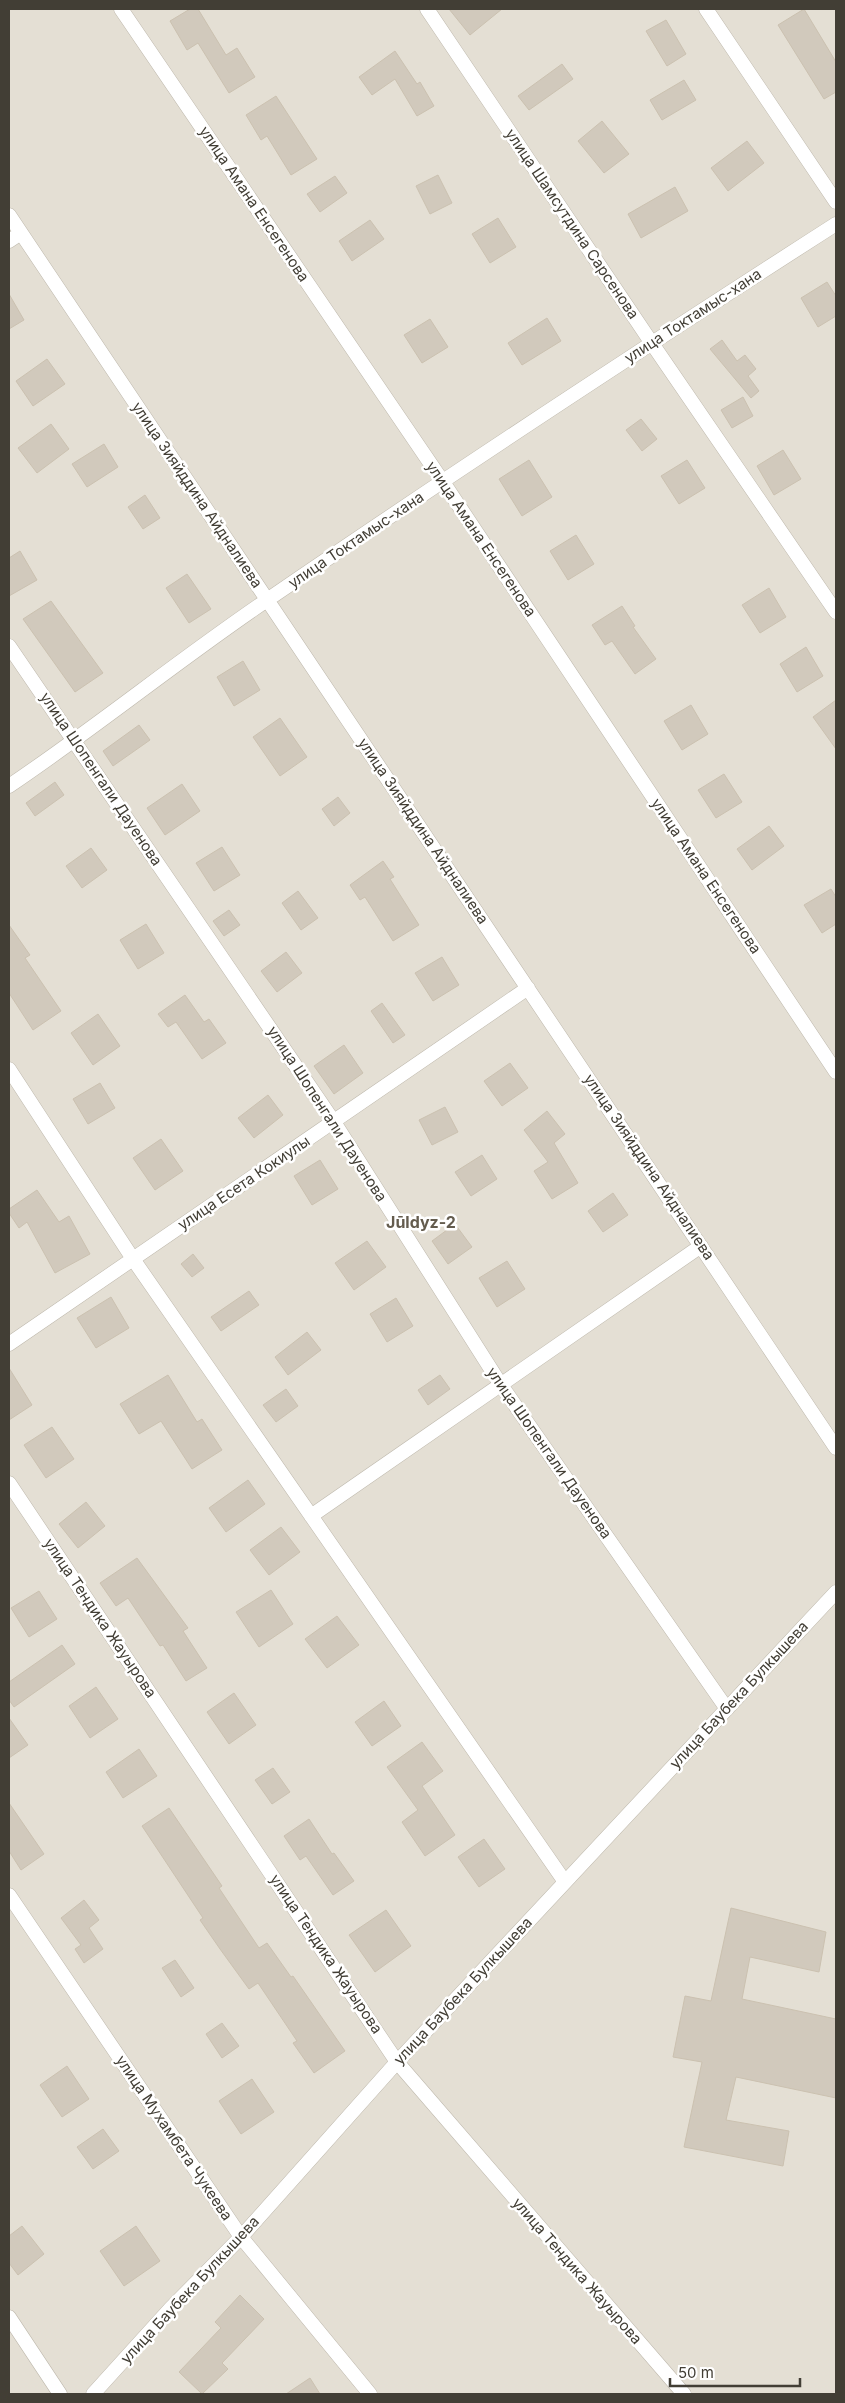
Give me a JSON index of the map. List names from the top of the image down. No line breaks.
{"streets":{"street":["улица Амана Енсегенова","улица Шамсутдина Сарсенова","улица Токтамыс-хана","улица Зияйддина Айдналиева","улица Шопенгали Дауенова","улица Есета Кокиулы","улица Тендика Жауырова","улица Баубека Булкышева","улица Мухамбета Чукеева"]},"crossings":[["улица Амана Енсегенова","улица Токтамыс-хана"],["улица Шамсутдина Сарсенова","улица Токтамыс-хана"],["улица Токтамыс-хана","улица Зияйддина Айдналиева"],["улица Токтамыс-хана","улица Шопенгали Дауенова"],["улица Зияйддина Айдналиева","улица Есета Кокиулы"],["улица Шопенгали Дауенова","улица Есета Кокиулы"],["улица Шопенгали Дауенова","улица Баубека Булкышева"],["улица Тендика Жауырова","улица Баубека Булкышева"],["улица Баубека Булкышева","улица Мухамбета Чукеева"]],"districts":["Jūldyz-2"],"scale_bar":"50 m"}
